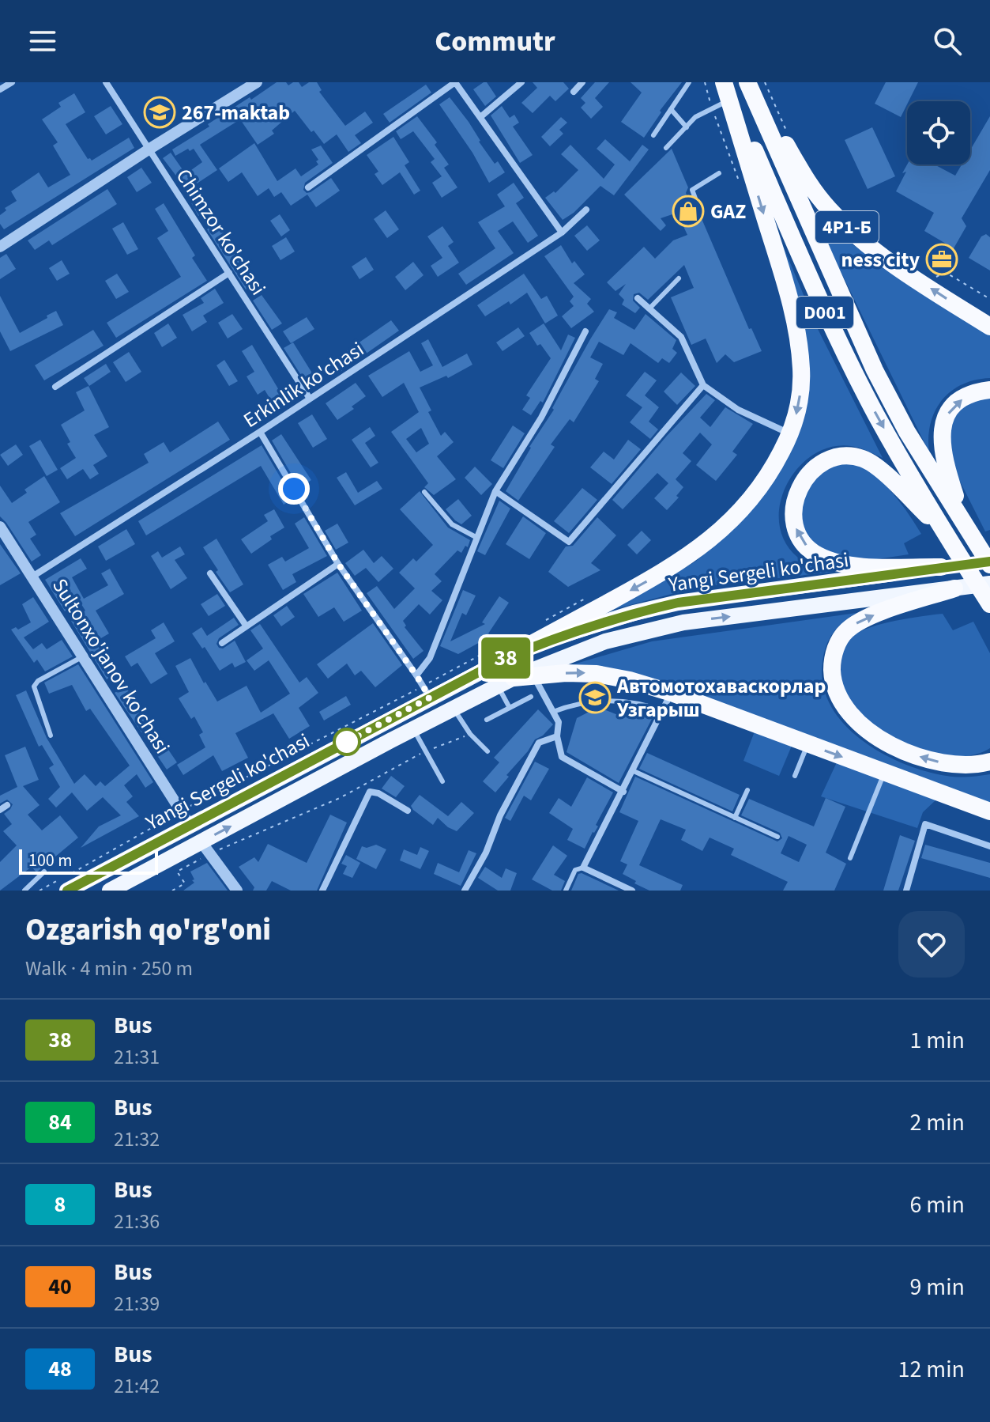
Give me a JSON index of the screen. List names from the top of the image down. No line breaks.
{"streets":{"highway":["4Р1-Б","D001"],"main road":["Yangi Sergeli ko'chasi"],"street":["Chimzor ko'chasi","Erkinlik ko'chasi","Sultonxo'janov ko'chasi"]},"crossings":[["4Р1-Б","D001"],["Chimzor ko'chasi","Erkinlik ko'chasi"],["D001","Yangi Sergeli ko'chasi"],["Erkinlik ko'chasi","Sultonxo'janov ko'chasi"],["Yangi Sergeli ko'chasi","Sultonxo'janov ko'chasi"]],"places":{"school or university":["267-maktab","Автомотохаваскорлар Узгарыш"],"shop":["GAZ"],"office":["ness city"]},"lines":["bus line 38"],"scale_bar":"100 m","page":{"header":"Commutr","on_map":"38","scale":"100 m","heading":["Ozgarish qo'rg'oni","Walk · 4 min · 250 m"],"list":[{"mark":"38","name":"Bus","note":"21:31","value":"1 min"},{"mark":"84","name":"Bus","note":"21:32","value":"2 min"},{"mark":"8","name":"Bus","note":"21:36","value":"6 min"},{"mark":"40","name":"Bus","note":"21:39","value":"9 min"},{"mark":"48","name":"Bus","note":"21:42","value":"12 min"}]}}
